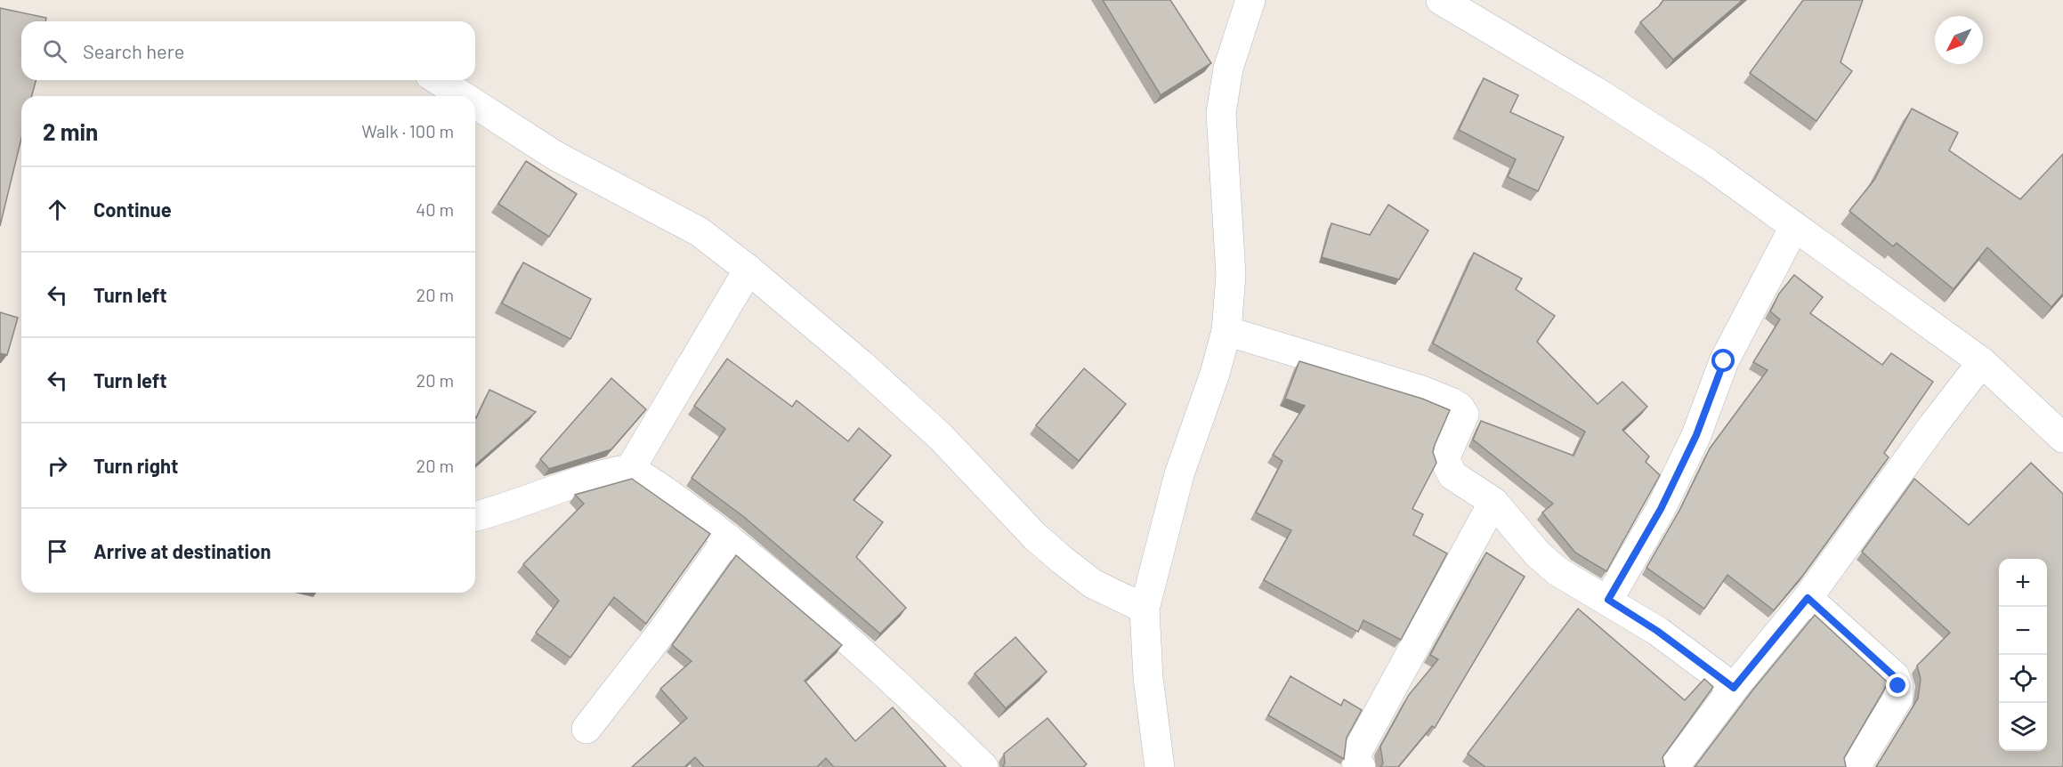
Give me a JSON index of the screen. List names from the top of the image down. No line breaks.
{"north":"bottom left","page":{"search":"Search here","heading":["2 min","Walk · 100 m"],"list":[["Continue","40 m"],["Turn left","20 m"],["Turn left","20 m"],["Turn right","20 m"],"Arrive at destination"],"map_buttons":["+","−"]}}
